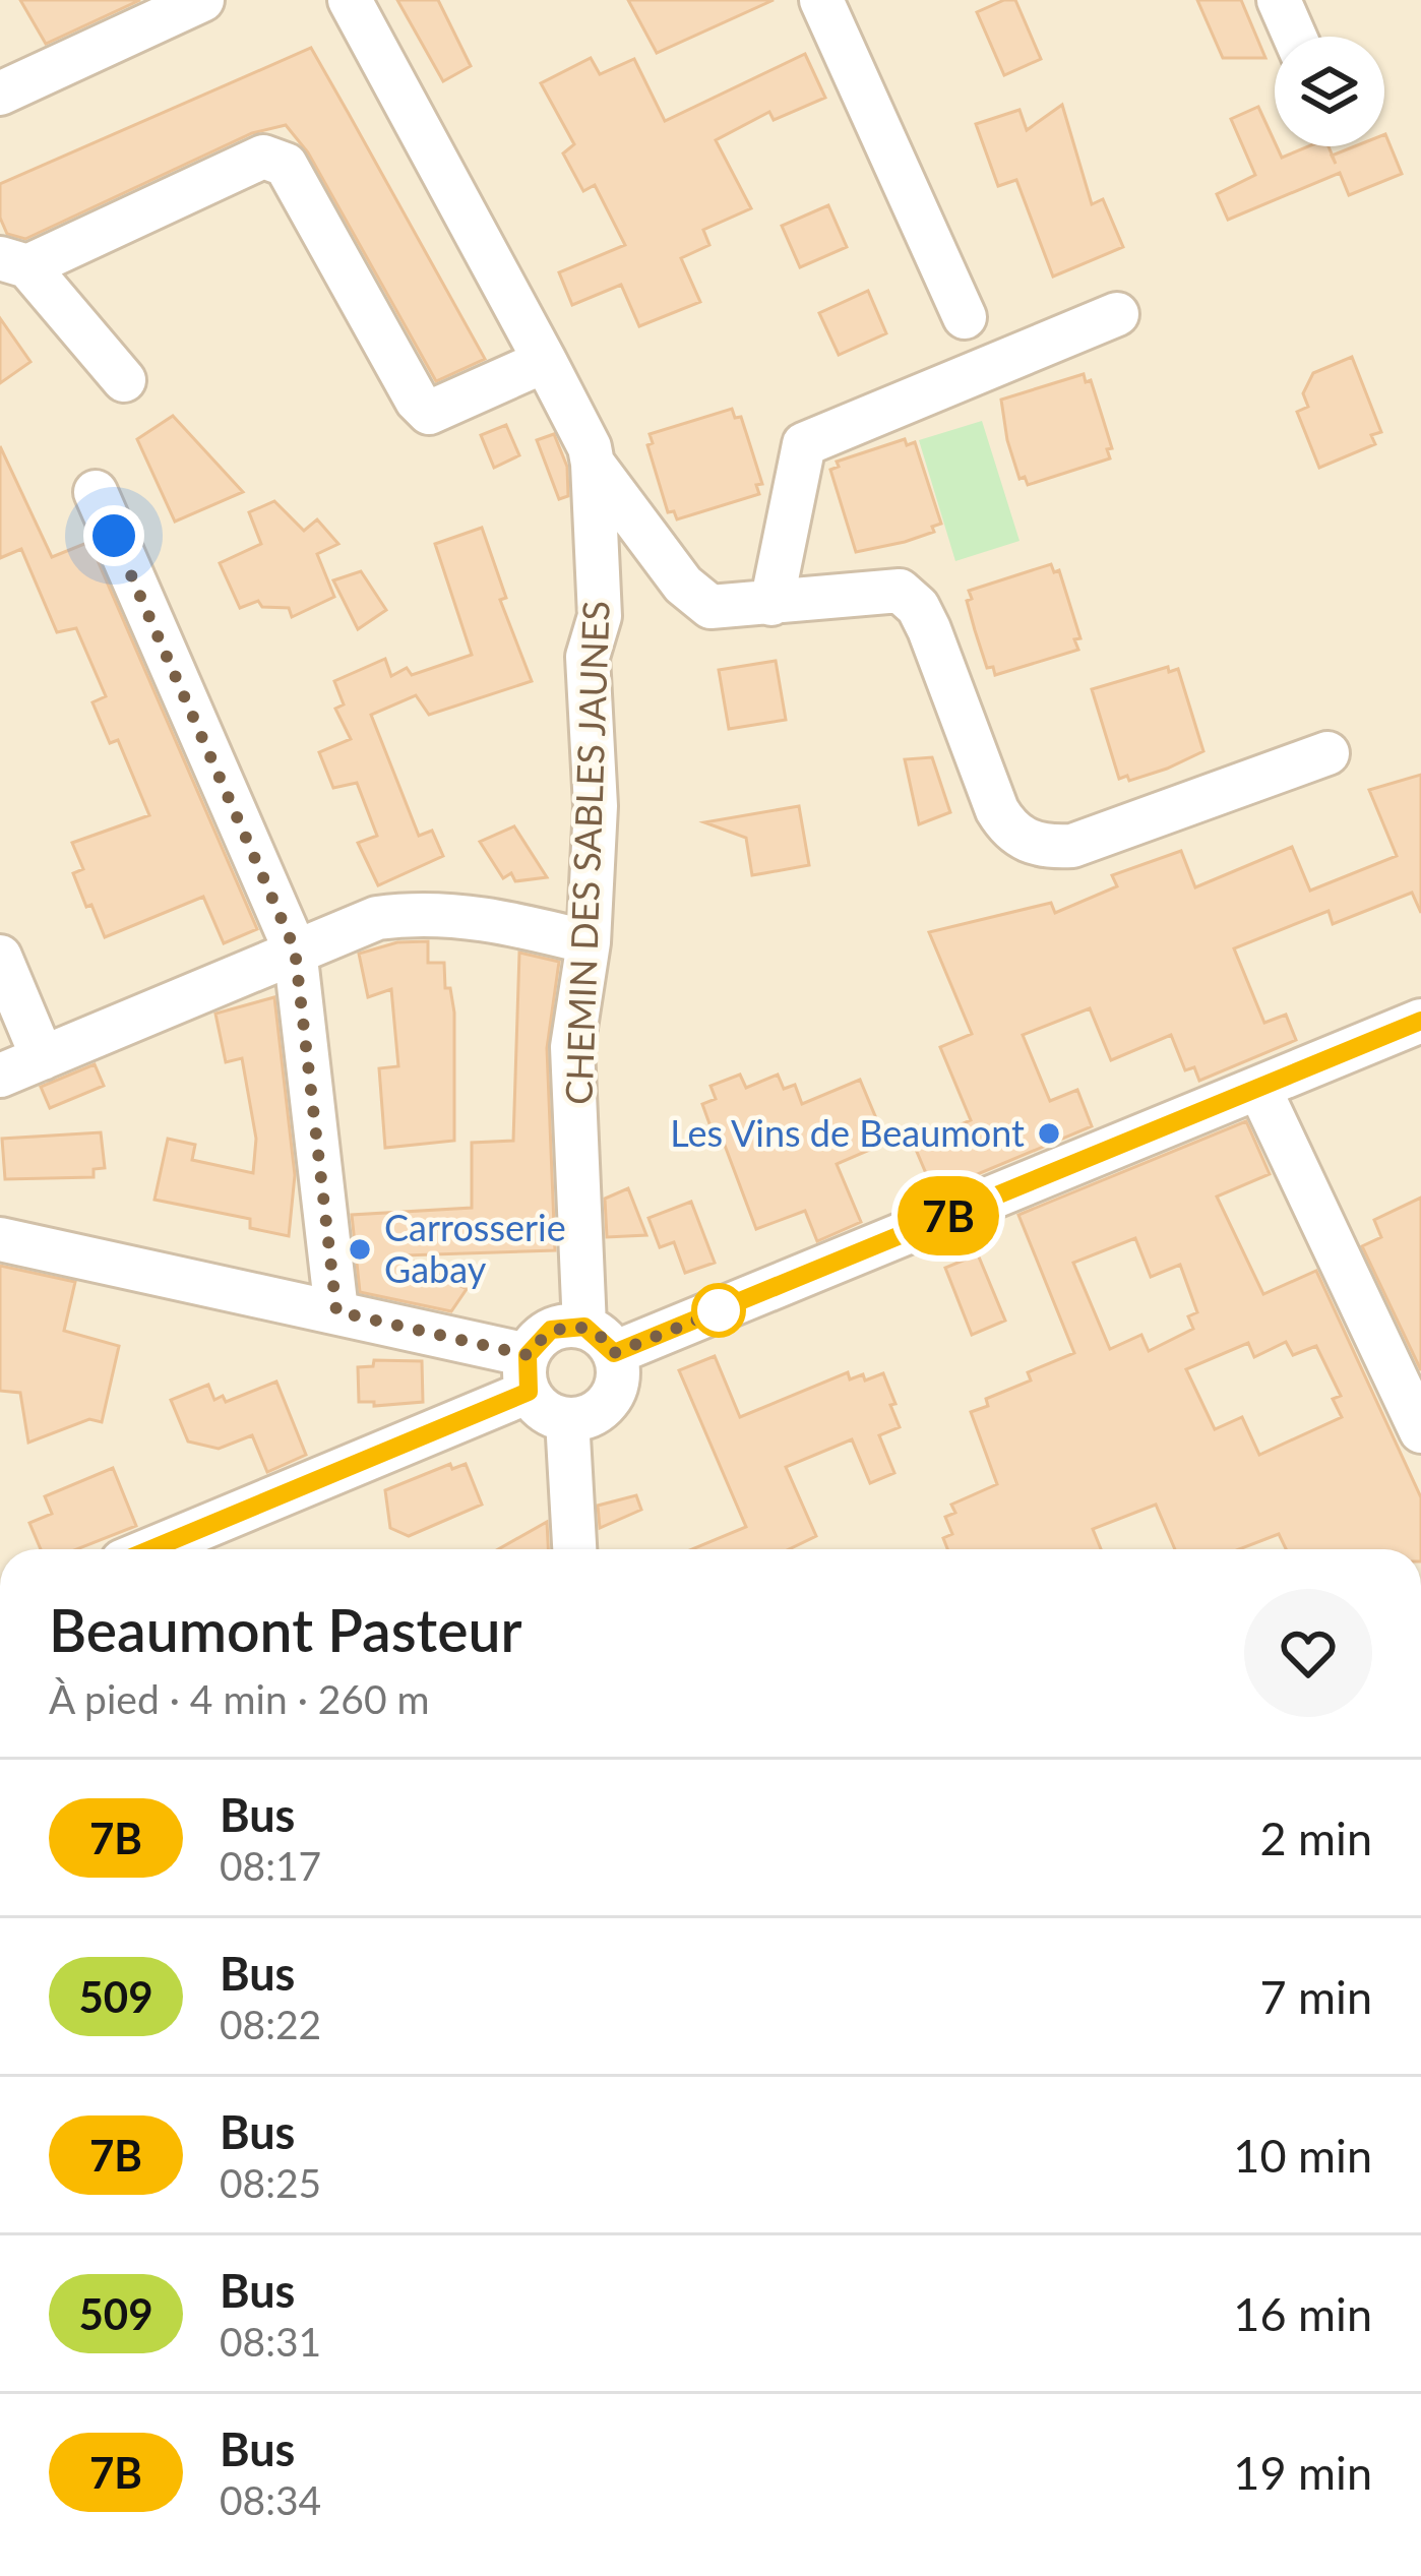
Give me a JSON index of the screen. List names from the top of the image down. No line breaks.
{"streets":{"street":["CHEMIN DES SABLES JAUNES"]},"places":["Les Vins de Beaumont","Carrosserie Gabay"],"lines":["bus line 7B"],"page":{"on_map":"7B","heading":["Beaumont Pasteur","À pied · 4 min · 260 m"],"list":[{"mark":"7B","name":"Bus","note":"08:17","value":"2 min"},{"mark":"509","name":"Bus","note":"08:22","value":"7 min"},{"mark":"7B","name":"Bus","note":"08:25","value":"10 min"},{"mark":"509","name":"Bus","note":"08:31","value":"16 min"},{"mark":"7B","name":"Bus","note":"08:34","value":"19 min"}]}}
